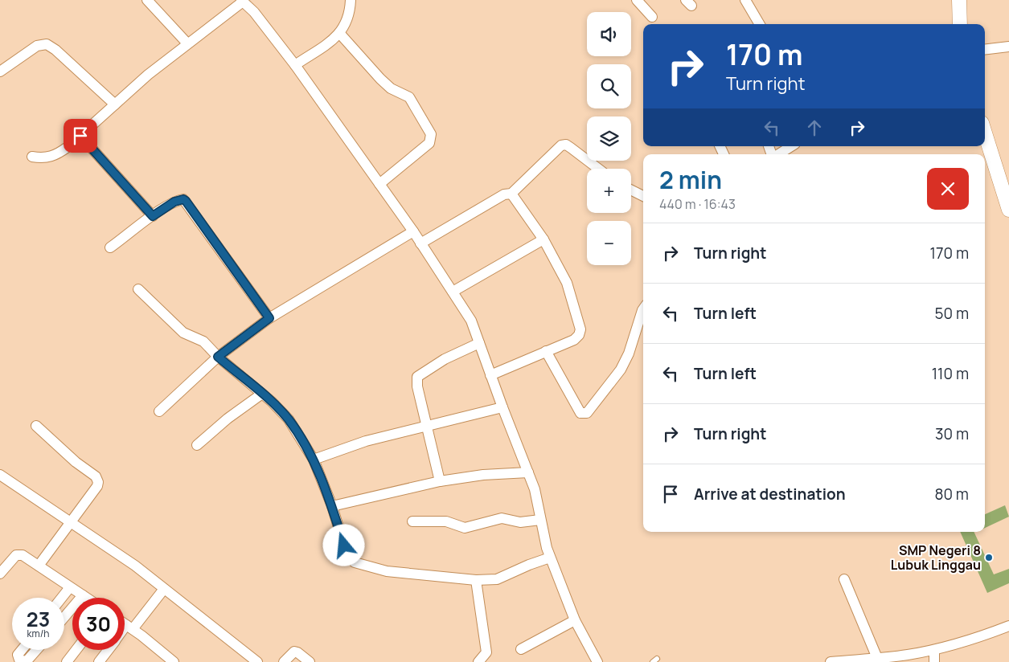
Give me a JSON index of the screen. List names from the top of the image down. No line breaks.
{"places":["SMP Negeri 8 Lubuk Linggau"],"page":{"map_buttons":["+","−"],"turn":["170 m","Turn right"],"heading":["2 min","440 m · 16:43"],"list":[{"name":"Turn right","value":"170 m"},{"name":"Turn left","value":"50 m"},{"name":"Turn left","value":"110 m"},{"name":"Turn right","value":"30 m"},{"name":"Arrive at destination","value":"80 m"}],"speed":"23 km/h","limit":"30"}}
